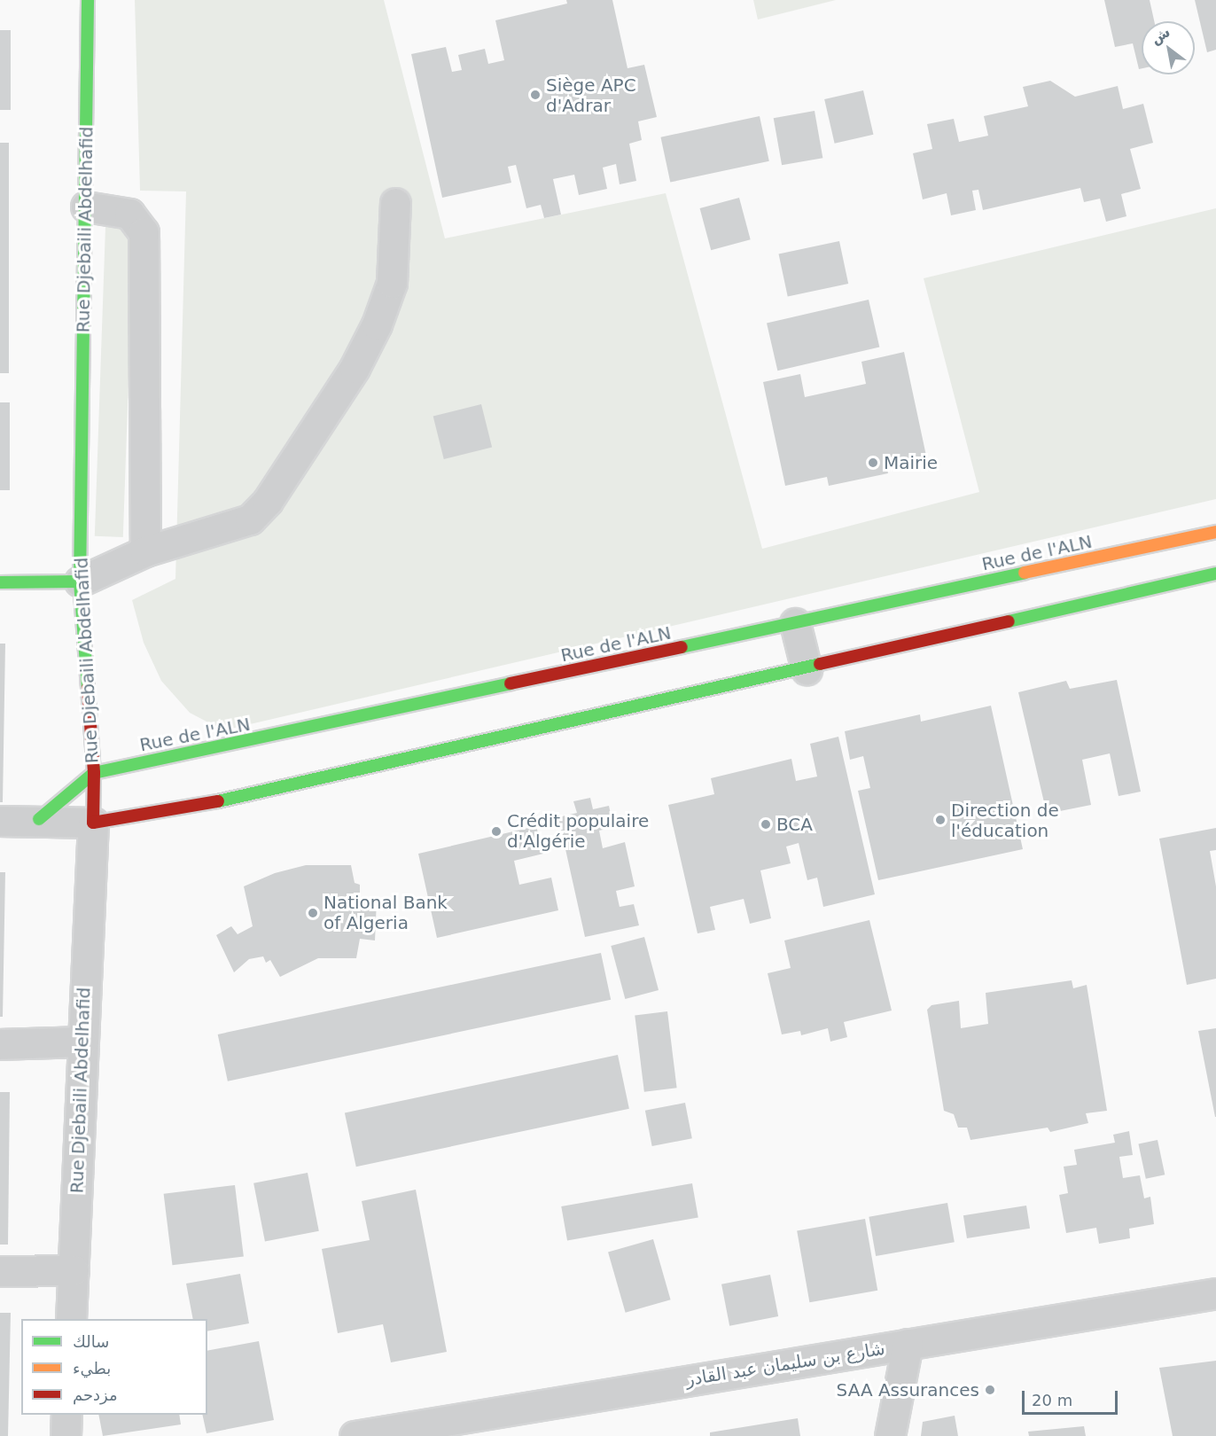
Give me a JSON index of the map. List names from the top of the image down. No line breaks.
{"streets":{"street":["Rue Djebaili Abdelhafid","Rue de l'ALN","شارع بن سليمان عبد القادر"]},"crossings":[["Rue Djebaili Abdelhafid","Rue de l'ALN"]],"places":["Siège APC d'Adrar","Mairie","Direction de l'éducation","BCA","Crédit populaire d'Algérie","National Bank of Algeria","SAA Assurances"],"legend":["سالك","بطيء","مزدحم"],"scale_bar":"20 m","north":"top left"}
